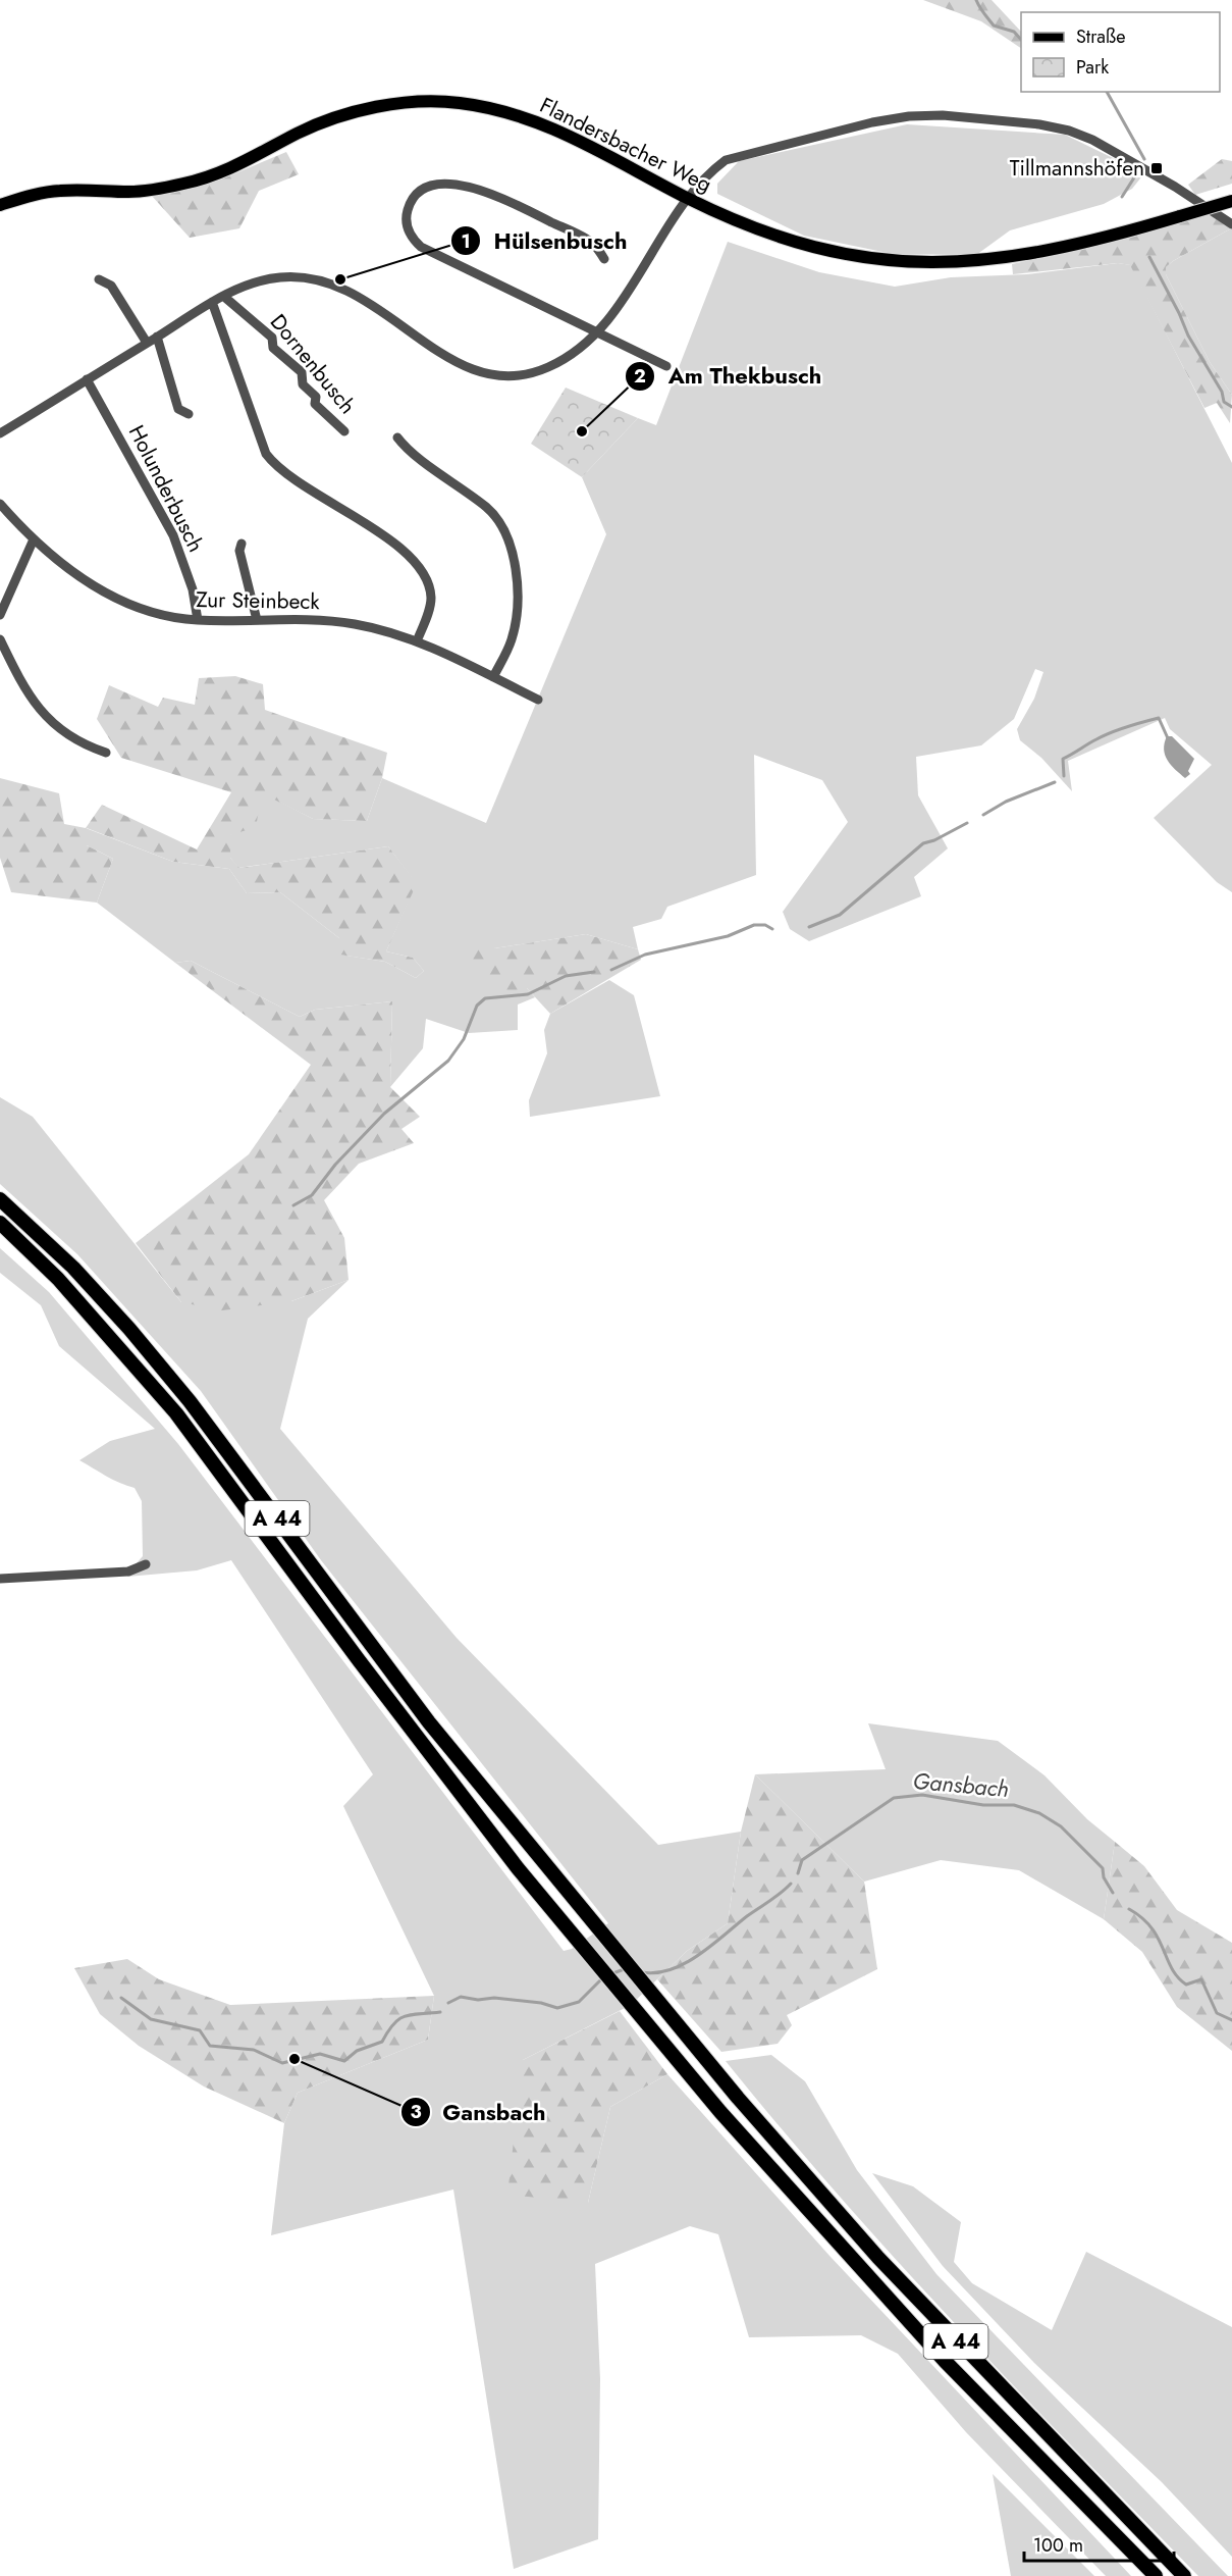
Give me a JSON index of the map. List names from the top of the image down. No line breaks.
{"streets":{"highway":["A 44"],"main road":["Flandersbacher Weg"],"street":["Dornenbusch","Holunderbusch","Zur Steinbeck"]},"crossings":[["Holunderbusch","Zur Steinbeck"]],"water":["Gansbach"],"places":{"transit":["Tillmannshöfen"],"other":["Hülsenbusch","Am Thekbusch","Gansbach"]},"legend":["Straße","Park"],"scale_bar":"100 m"}
